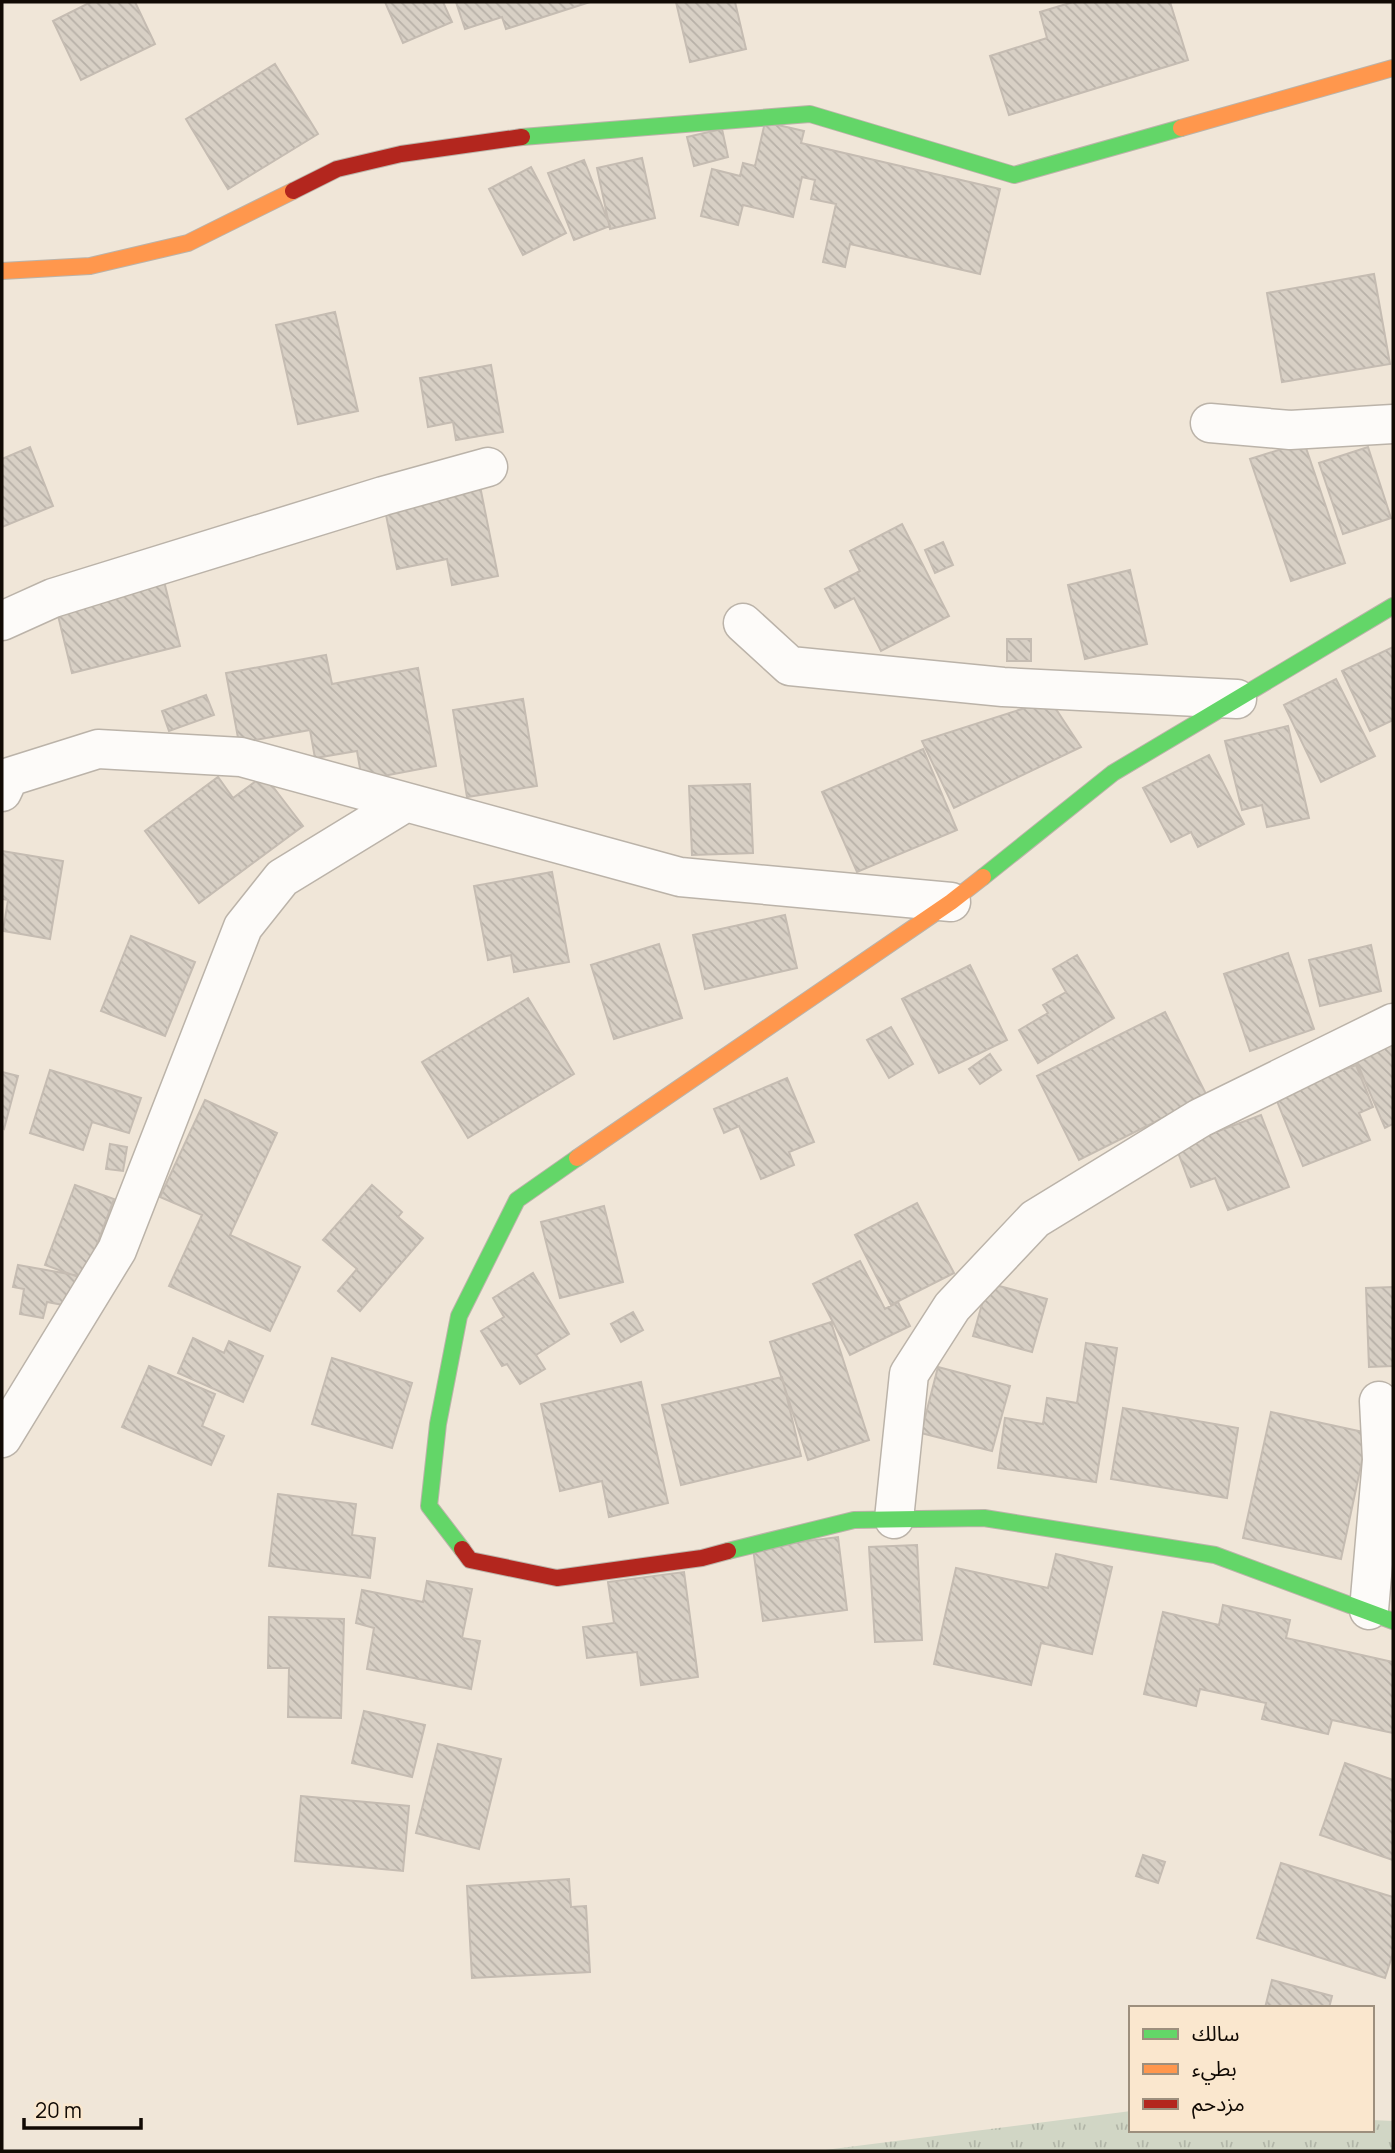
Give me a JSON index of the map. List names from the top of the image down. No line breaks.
{"legend":["سالك","بطيء","مزدحم"],"scale_bar":"20 m"}
